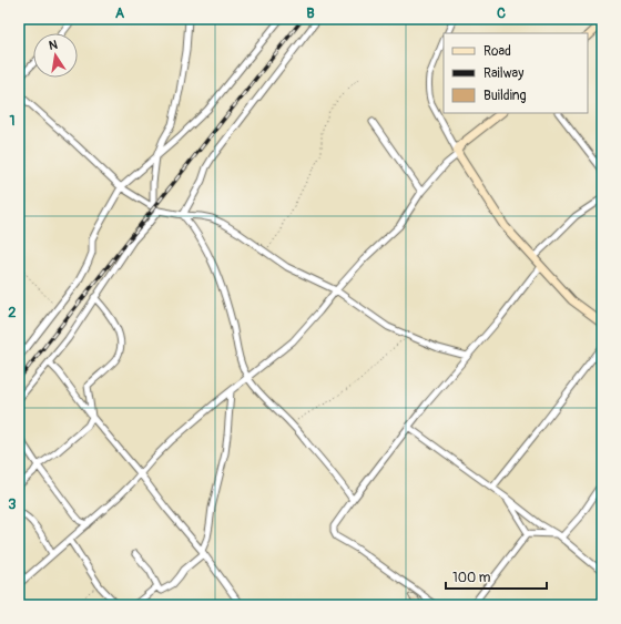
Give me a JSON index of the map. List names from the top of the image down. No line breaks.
{"legend":["Road","Railway","Building"],"scale_bar":"100 m","north":"top","grid":{"columns":["A","B","C"],"rows":["1","2","3"]}}
